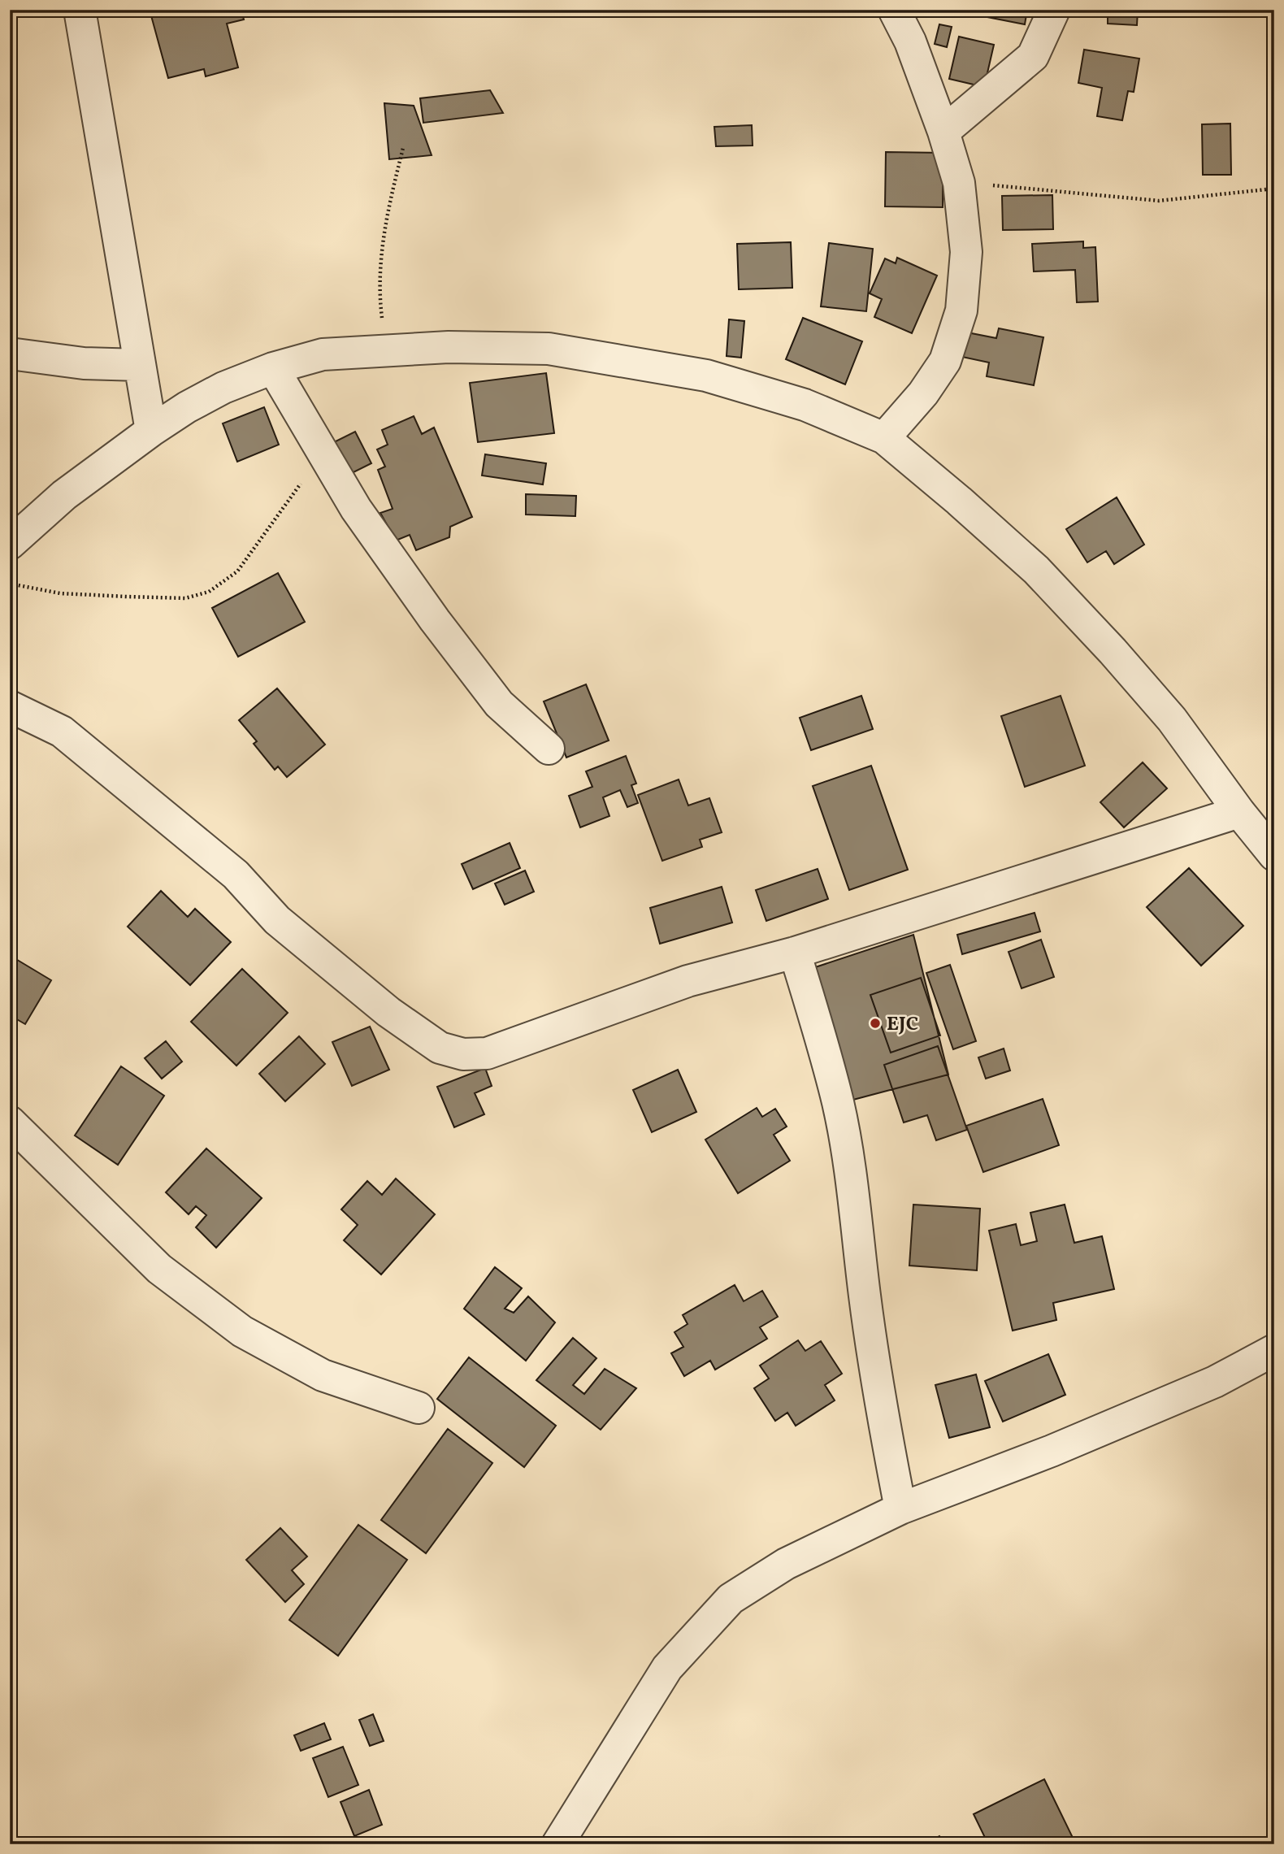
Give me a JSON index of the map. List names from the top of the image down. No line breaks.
{"places":["EJC"]}
